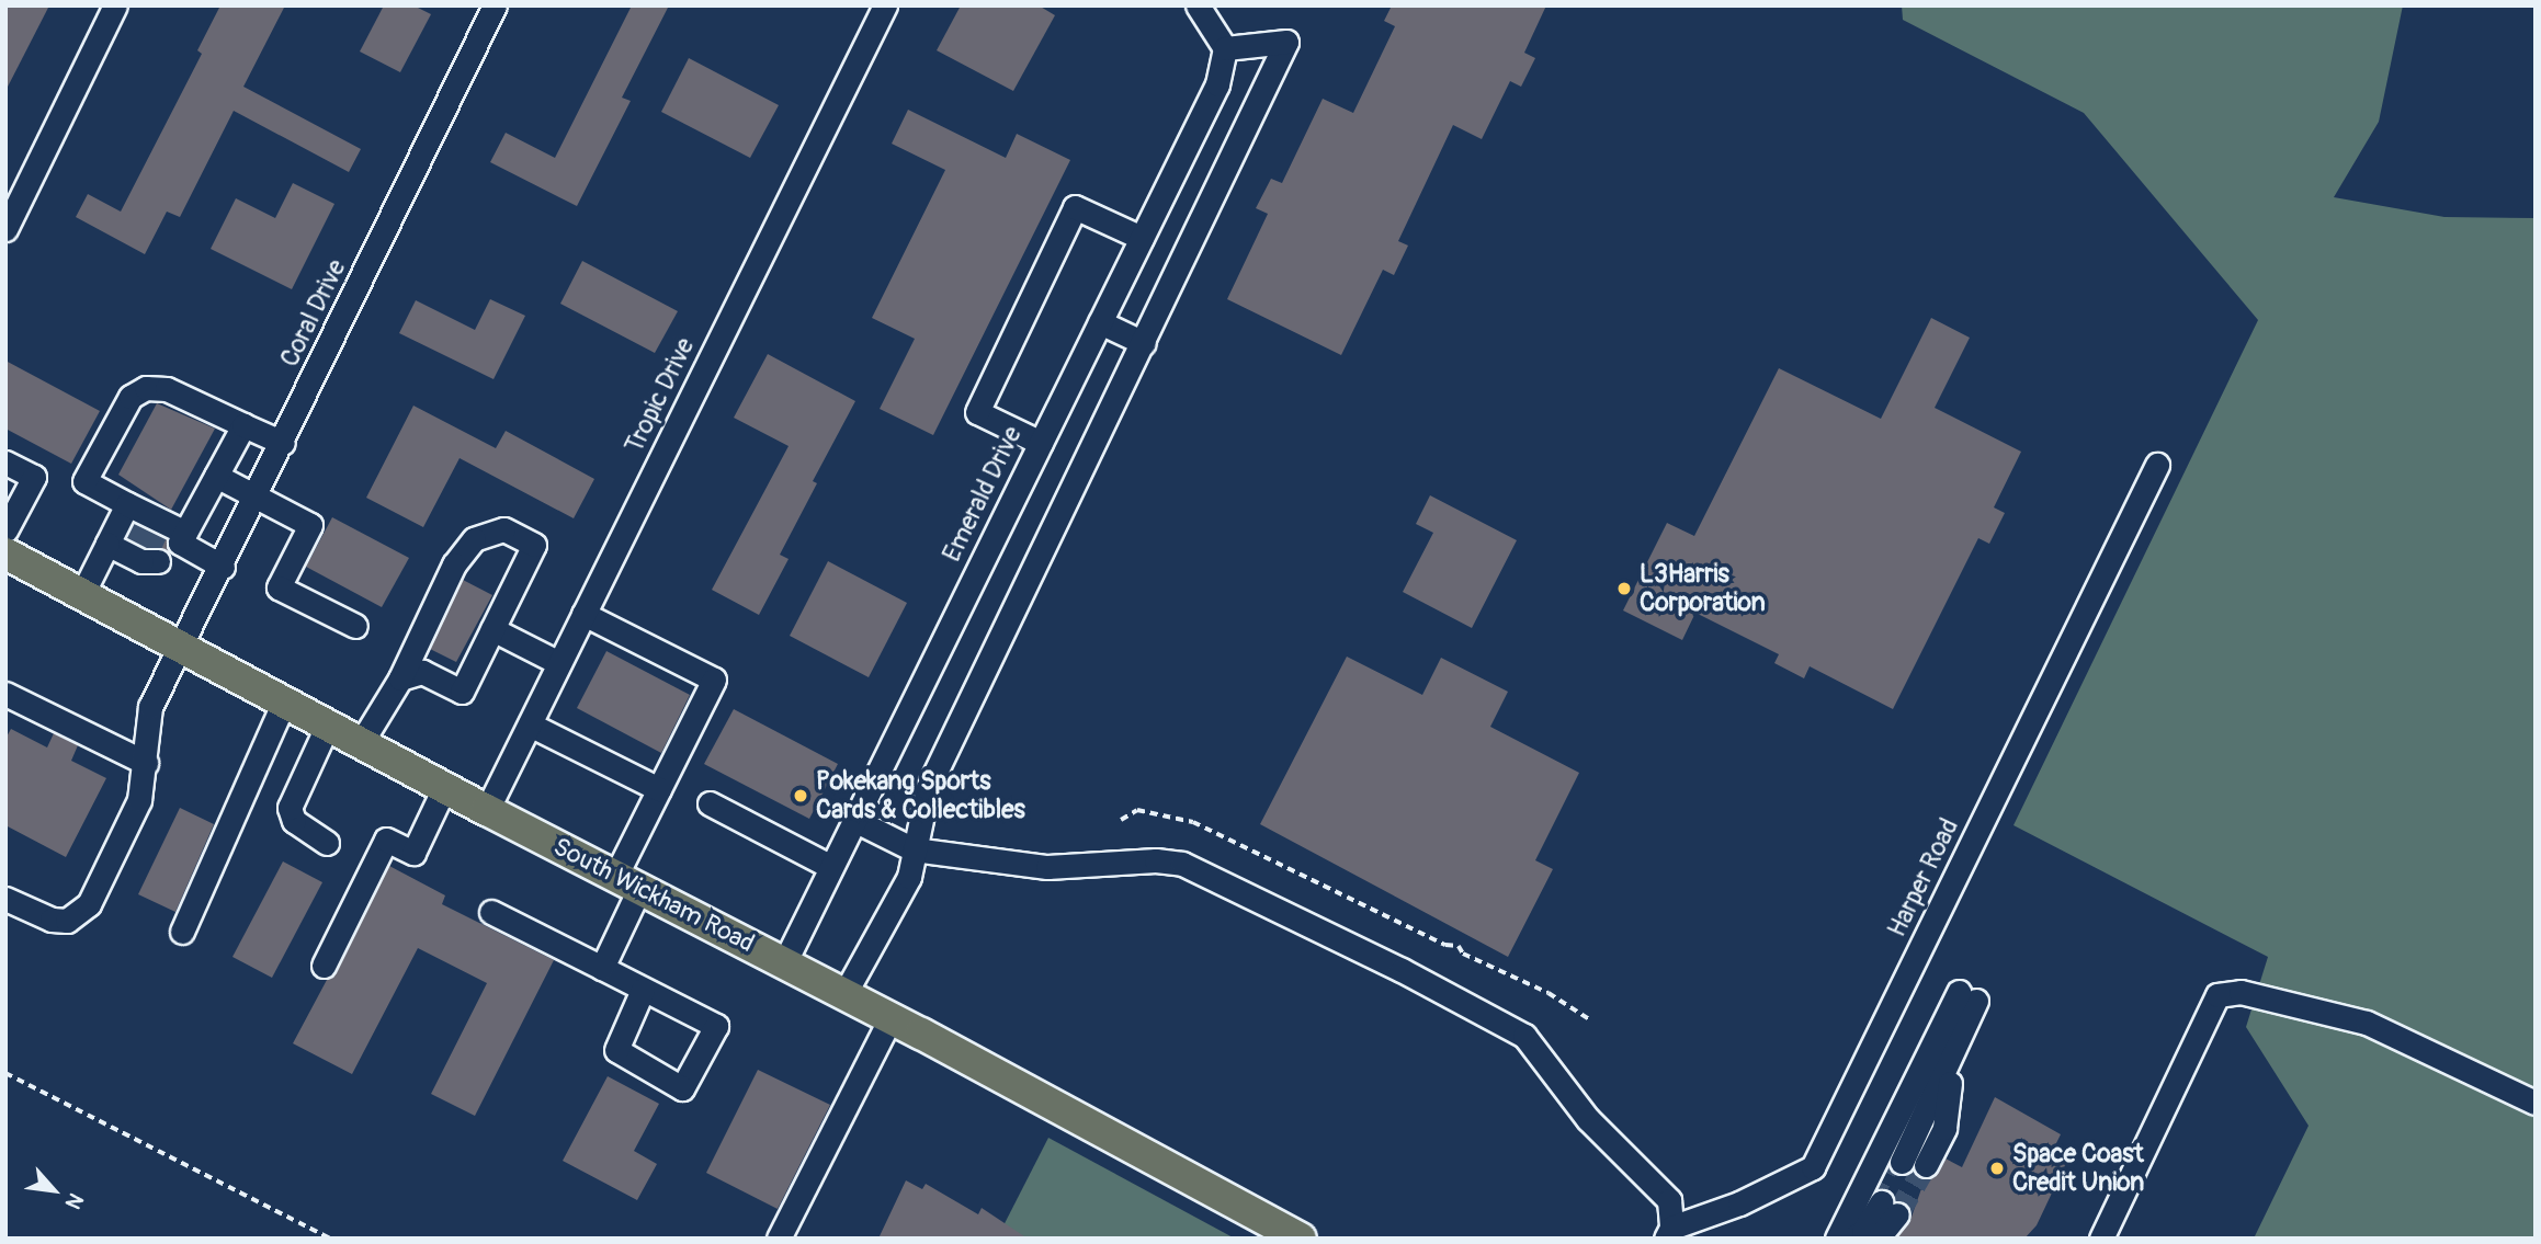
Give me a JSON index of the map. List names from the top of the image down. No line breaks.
{"streets":{"main road":["South Wickham Road"],"street":["Coral Drive","Tropic Drive","Emerald Drive","Harper Road"]},"crossings":[["Coral Drive","South Wickham Road"],["Tropic Drive","South Wickham Road"],["Emerald Drive","South Wickham Road"]],"places":["L3Harris Corporation","Pokekang Sports Cards & Collectibles","Space Coast Credit Union"],"north":"bottom right"}
